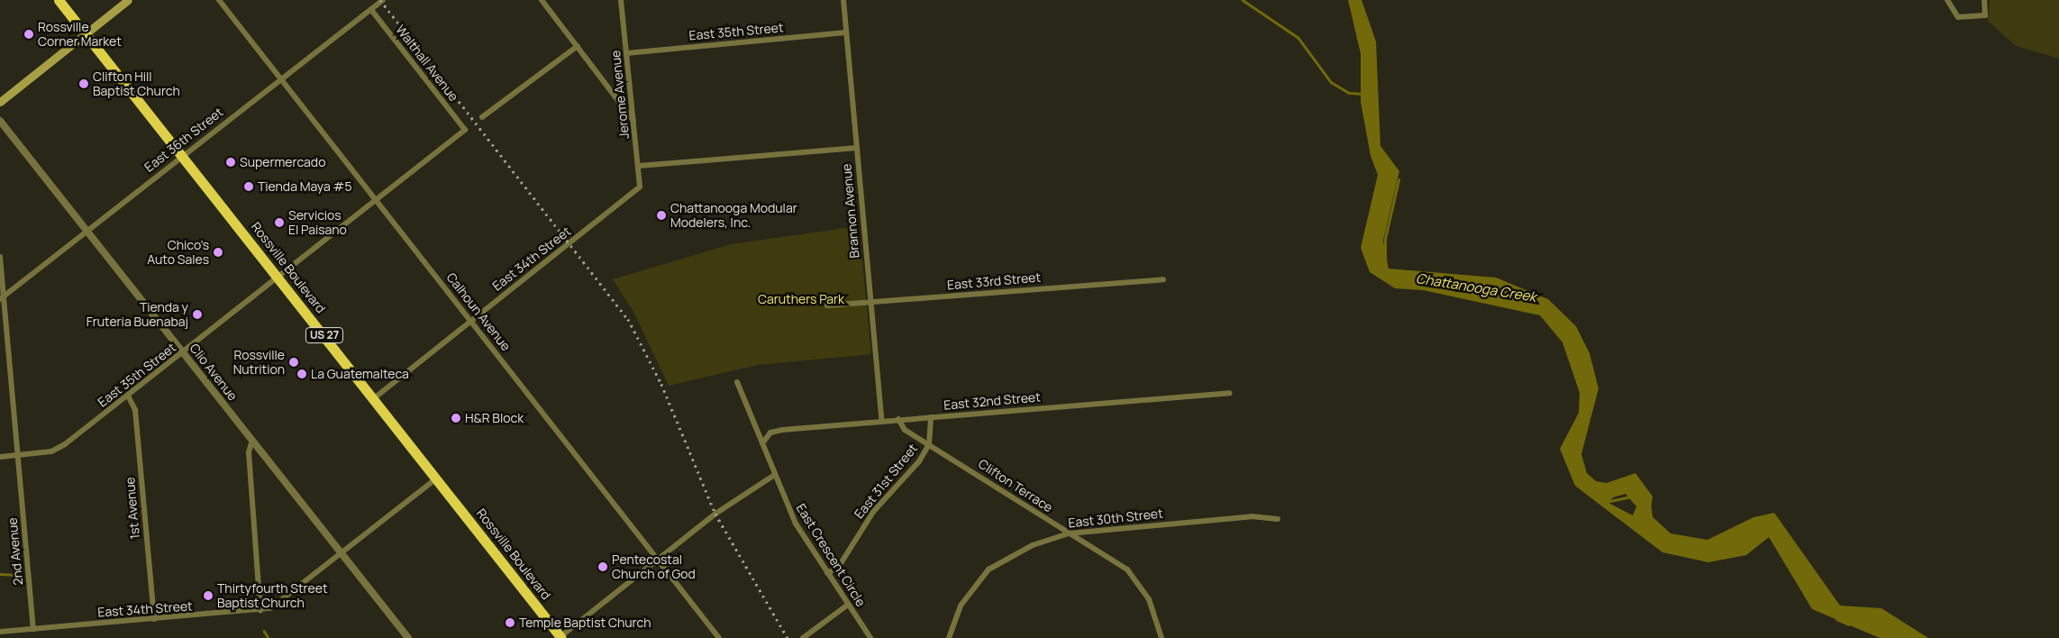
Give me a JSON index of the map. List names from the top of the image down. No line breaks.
{"streets":{"highway":["Rossville Boulevard","US 27"],"street":["East 35th Street","Walthall Avenue","Jerome Avenue","East 36th Street","Brannon Avenue","East 34th Street","East 33rd Street","Calhoun Avenue","Clio Avenue","East 32nd Street","East 31st Street","Clifton Terrace","1st Avenue","East 30th Street","2nd Avenue","East Crescent Circle"]},"crossings":[["East 35th Street","Walthall Avenue"],["East 35th Street","Jerome Avenue"],["East 35th Street","Brannon Avenue"],["East 35th Street","Rossville Boulevard"],["East 35th Street","Calhoun Avenue"],["East 35th Street","Clio Avenue"],["East 35th Street","1st Avenue"],["East 35th Street","2nd Avenue"],["Walthall Avenue","East 36th Street"],["Jerome Avenue","East 34th Street"],["East 36th Street","Rossville Boulevard"],["East 36th Street","Calhoun Avenue"],["East 36th Street","Clio Avenue"],["East 36th Street","2nd Avenue"],["Brannon Avenue","East 33rd Street"],["Brannon Avenue","East 32nd Street"],["East 34th Street","Rossville Boulevard"],["East 34th Street","Calhoun Avenue"],["East 34th Street","Clio Avenue"],["East 34th Street","1st Avenue"],["East 34th Street","2nd Avenue"],["East 32nd Street","East 31st Street"],["East 32nd Street","Clifton Terrace"],["East 32nd Street","East Crescent Circle"],["East 31st Street","Clifton Terrace"],["East 31st Street","East Crescent Circle"],["Clifton Terrace","East 30th Street"]],"water":["Chattanooga Creek"],"parks":["Caruthers Park"],"places":["Rossville Corner Market","Clifton Hill Baptist Church","Supermercado","Tienda Maya #5","Chattanooga Modular Modelers, Inc.","Servicios El Paisano","Chico's Auto Sales","Tienda y Fruteria Buenabaj","Rossville Nutrition","La Guatemalteca","H&R Block","Pentecostal Church of God","Thirtyfourth Street Baptist Church","Temple Baptist Church"]}
